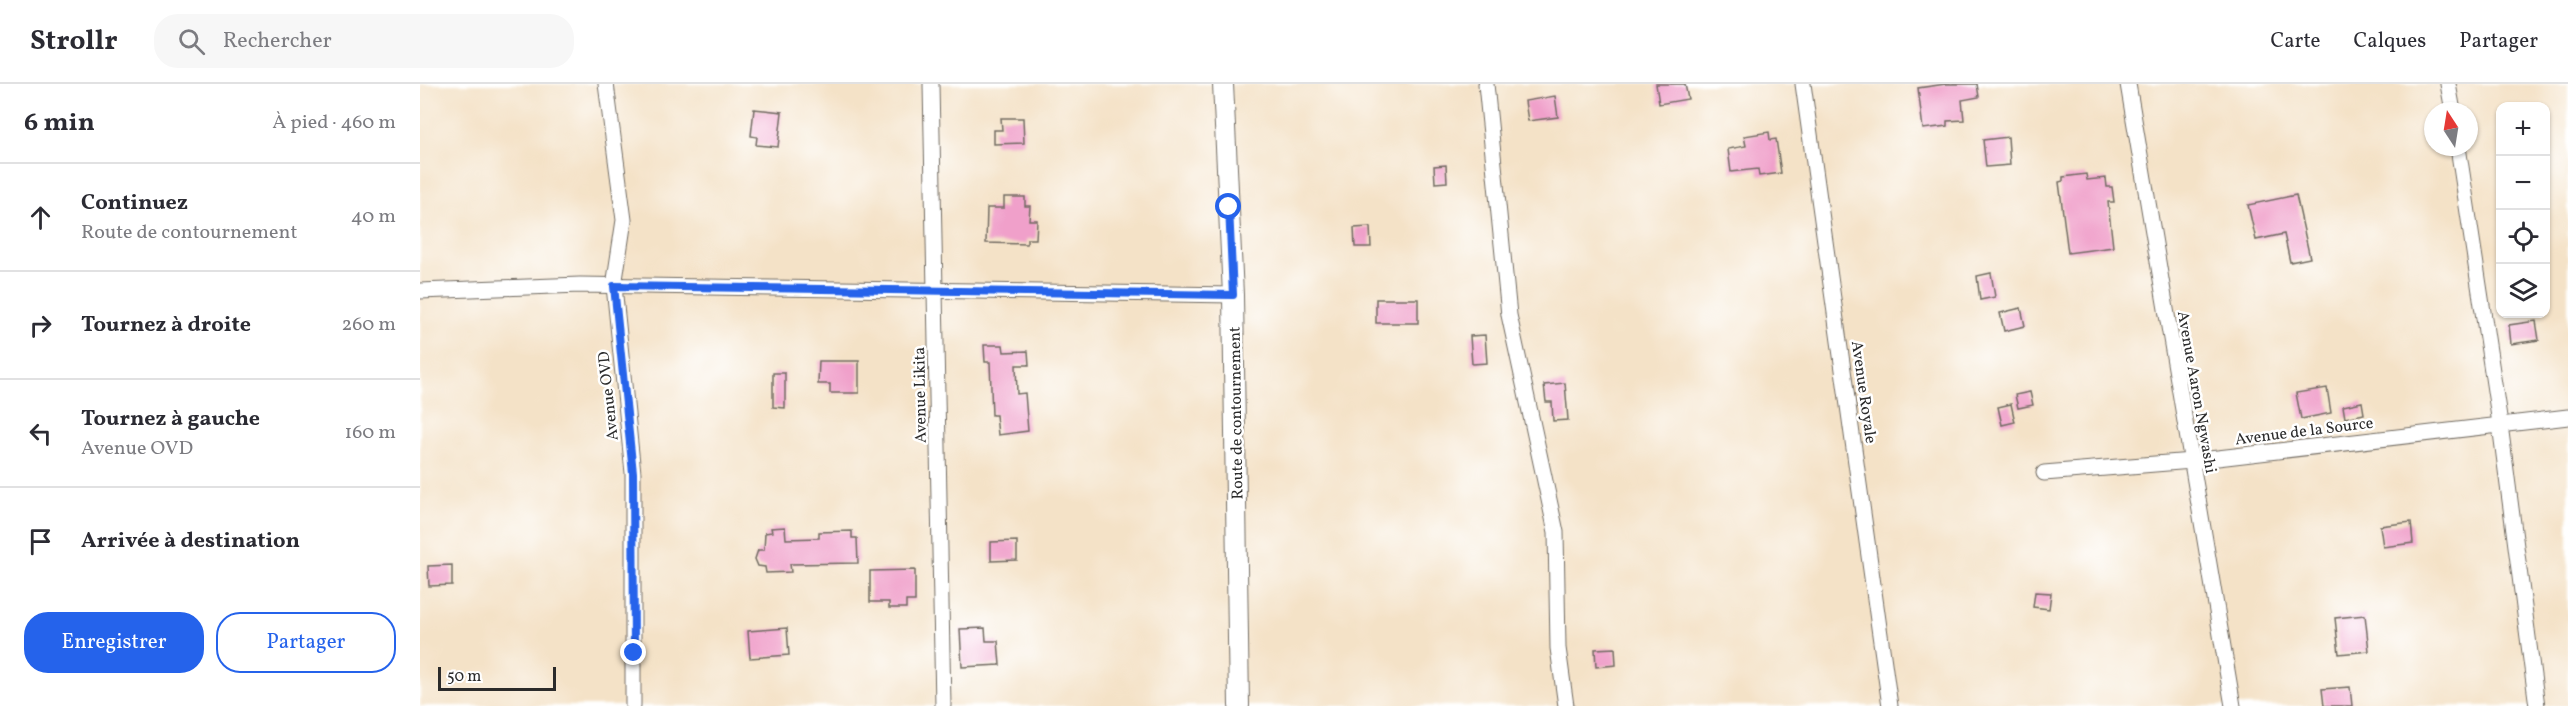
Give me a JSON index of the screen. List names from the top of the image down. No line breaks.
{"streets":{"street":["Avenue Royale","Avenue Aaron Ngwashi","Avenue Likita","Avenue OVD","Route de contournement","Avenue de la Source"]},"crossings":[["Avenue Aaron Ngwashi","Avenue de la Source"]],"scale_bar":"50 m","north":"top","page":{"header":"Strollr","search":"Rechercher","nav":["Carte","Calques","Partager"],"heading":["6 min","À pied · 460 m"],"map_buttons":["+","−"],"list":[["Continuez","Route de contournement","40 m"],["Tournez à droite","260 m"],["Tournez à gauche","Avenue OVD","160 m"],"Arrivée à destination"],"buttons":["Enregistrer","Partager"],"scale":"50 m"}}
